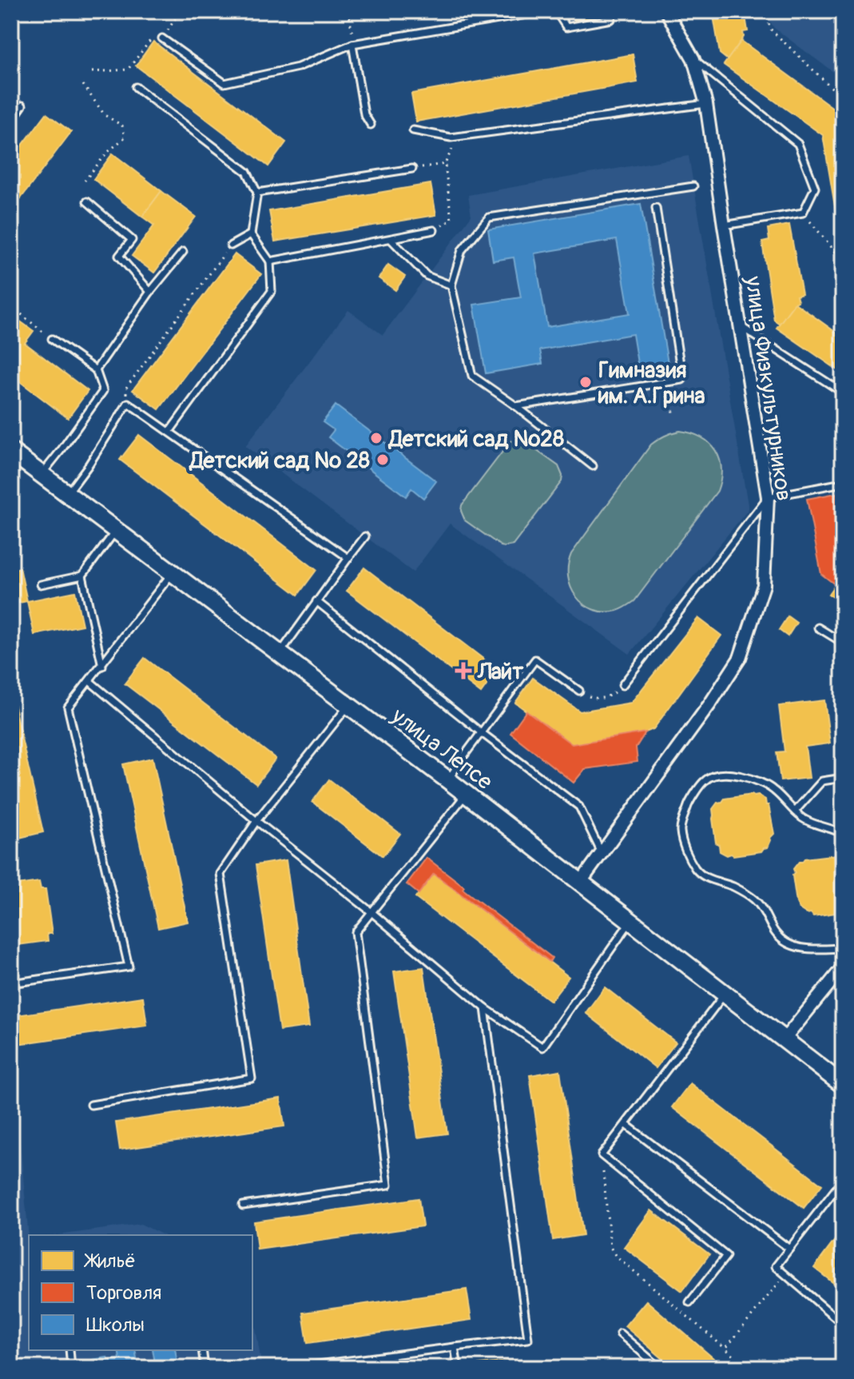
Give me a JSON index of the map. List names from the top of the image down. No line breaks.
{"streets":{"main road":["улица Лепсе"],"street":["улица Физкультурников"]},"crossings":[["улица Физкультурников","улица Лепсе"]],"places":{"other":["Гимназия им. А.Грина","Детский сад №28","Детский сад № 28"],"health":["Лайт"]},"legend":["Жильё","Торговля","Школы"]}
